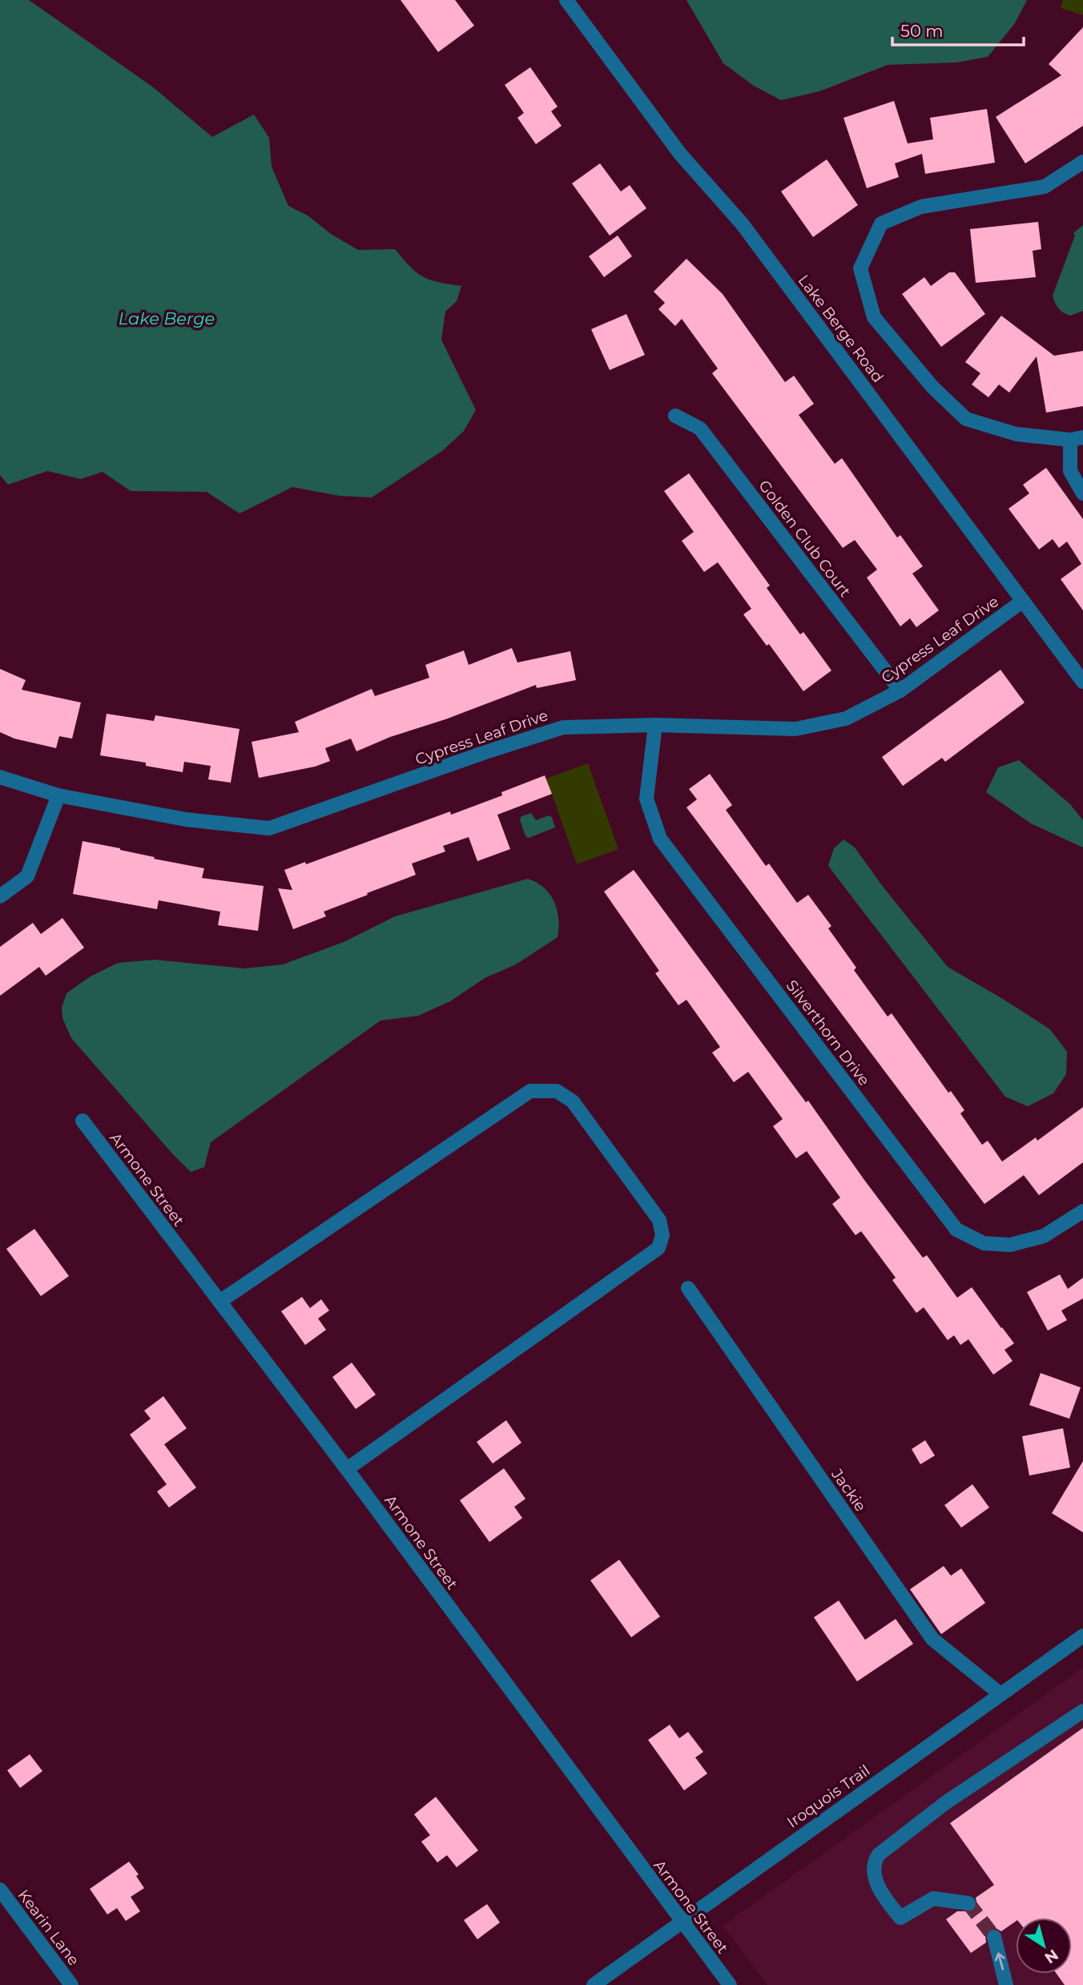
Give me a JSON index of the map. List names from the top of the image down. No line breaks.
{"streets":{"street":["Lake Berge Road","Golden Club Court","Cypress Leaf Drive","Silverthorn Drive","Armone Street","Jackie","Iroquois Trail","Kearin Lane"]},"crossings":[["Lake Berge Road","Cypress Leaf Drive"],["Golden Club Court","Cypress Leaf Drive"],["Cypress Leaf Drive","Silverthorn Drive"],["Armone Street","Iroquois Trail"],["Jackie","Iroquois Trail"]],"water":["Lake Berge"],"scale_bar":"50 m","north":"bottom right"}
